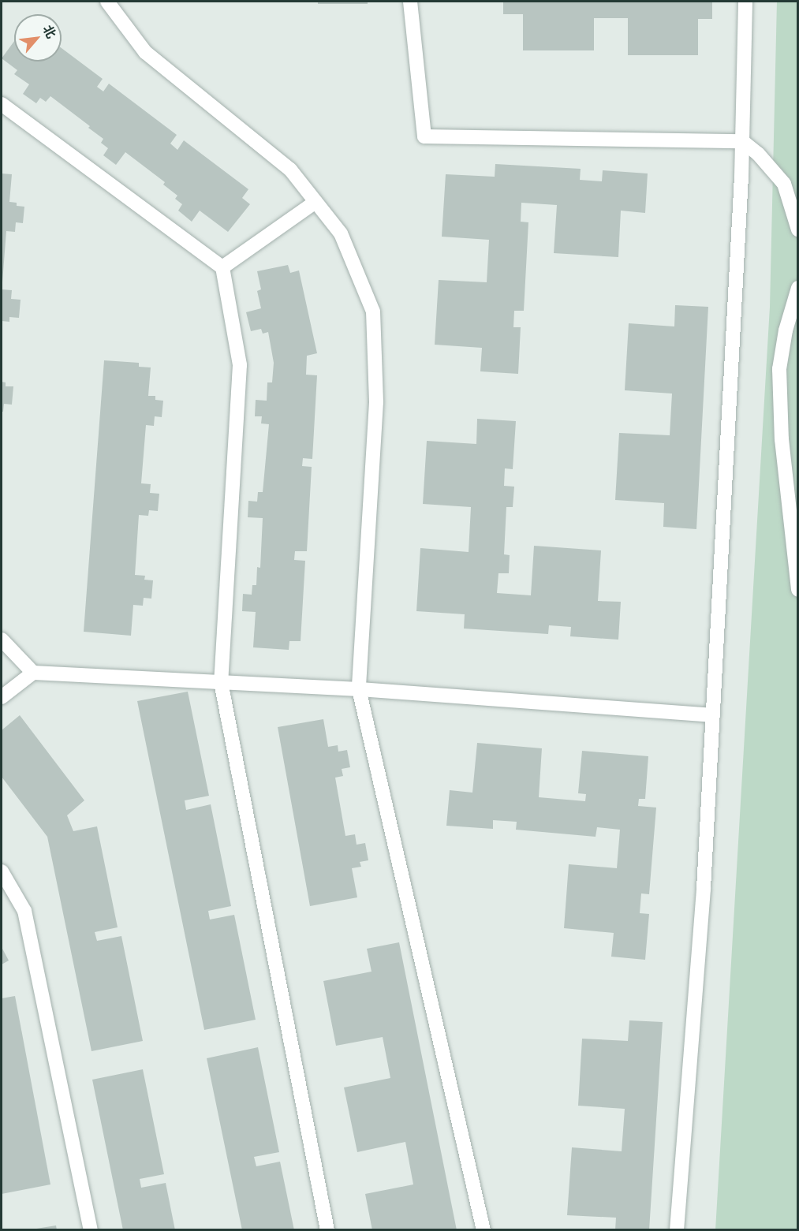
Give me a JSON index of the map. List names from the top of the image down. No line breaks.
{"north":"top right"}
